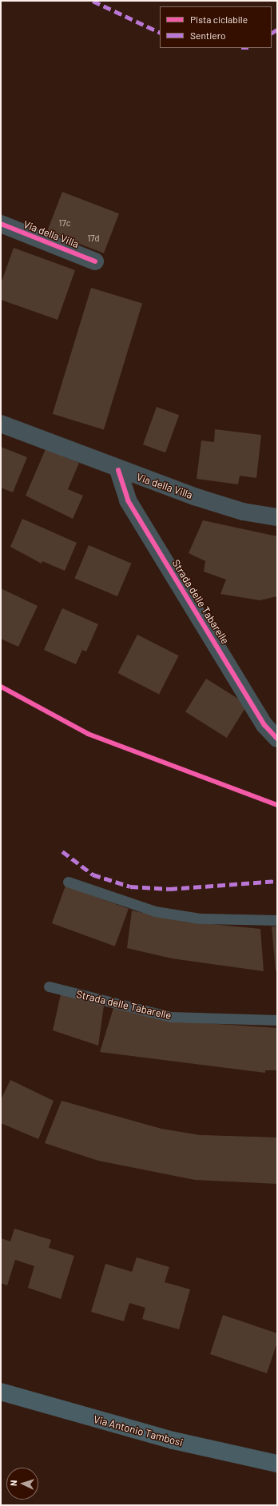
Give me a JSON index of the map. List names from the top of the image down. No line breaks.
{"streets":{"main road":["Via Antonio Tambosi"],"street":["Via della Villa","Strada delle Tabarelle"]},"crossings":[["Via della Villa","Strada delle Tabarelle"]],"house_numbers":["17c","17d"],"legend":["Pista ciclabile","Sentiero"],"north":"left"}
